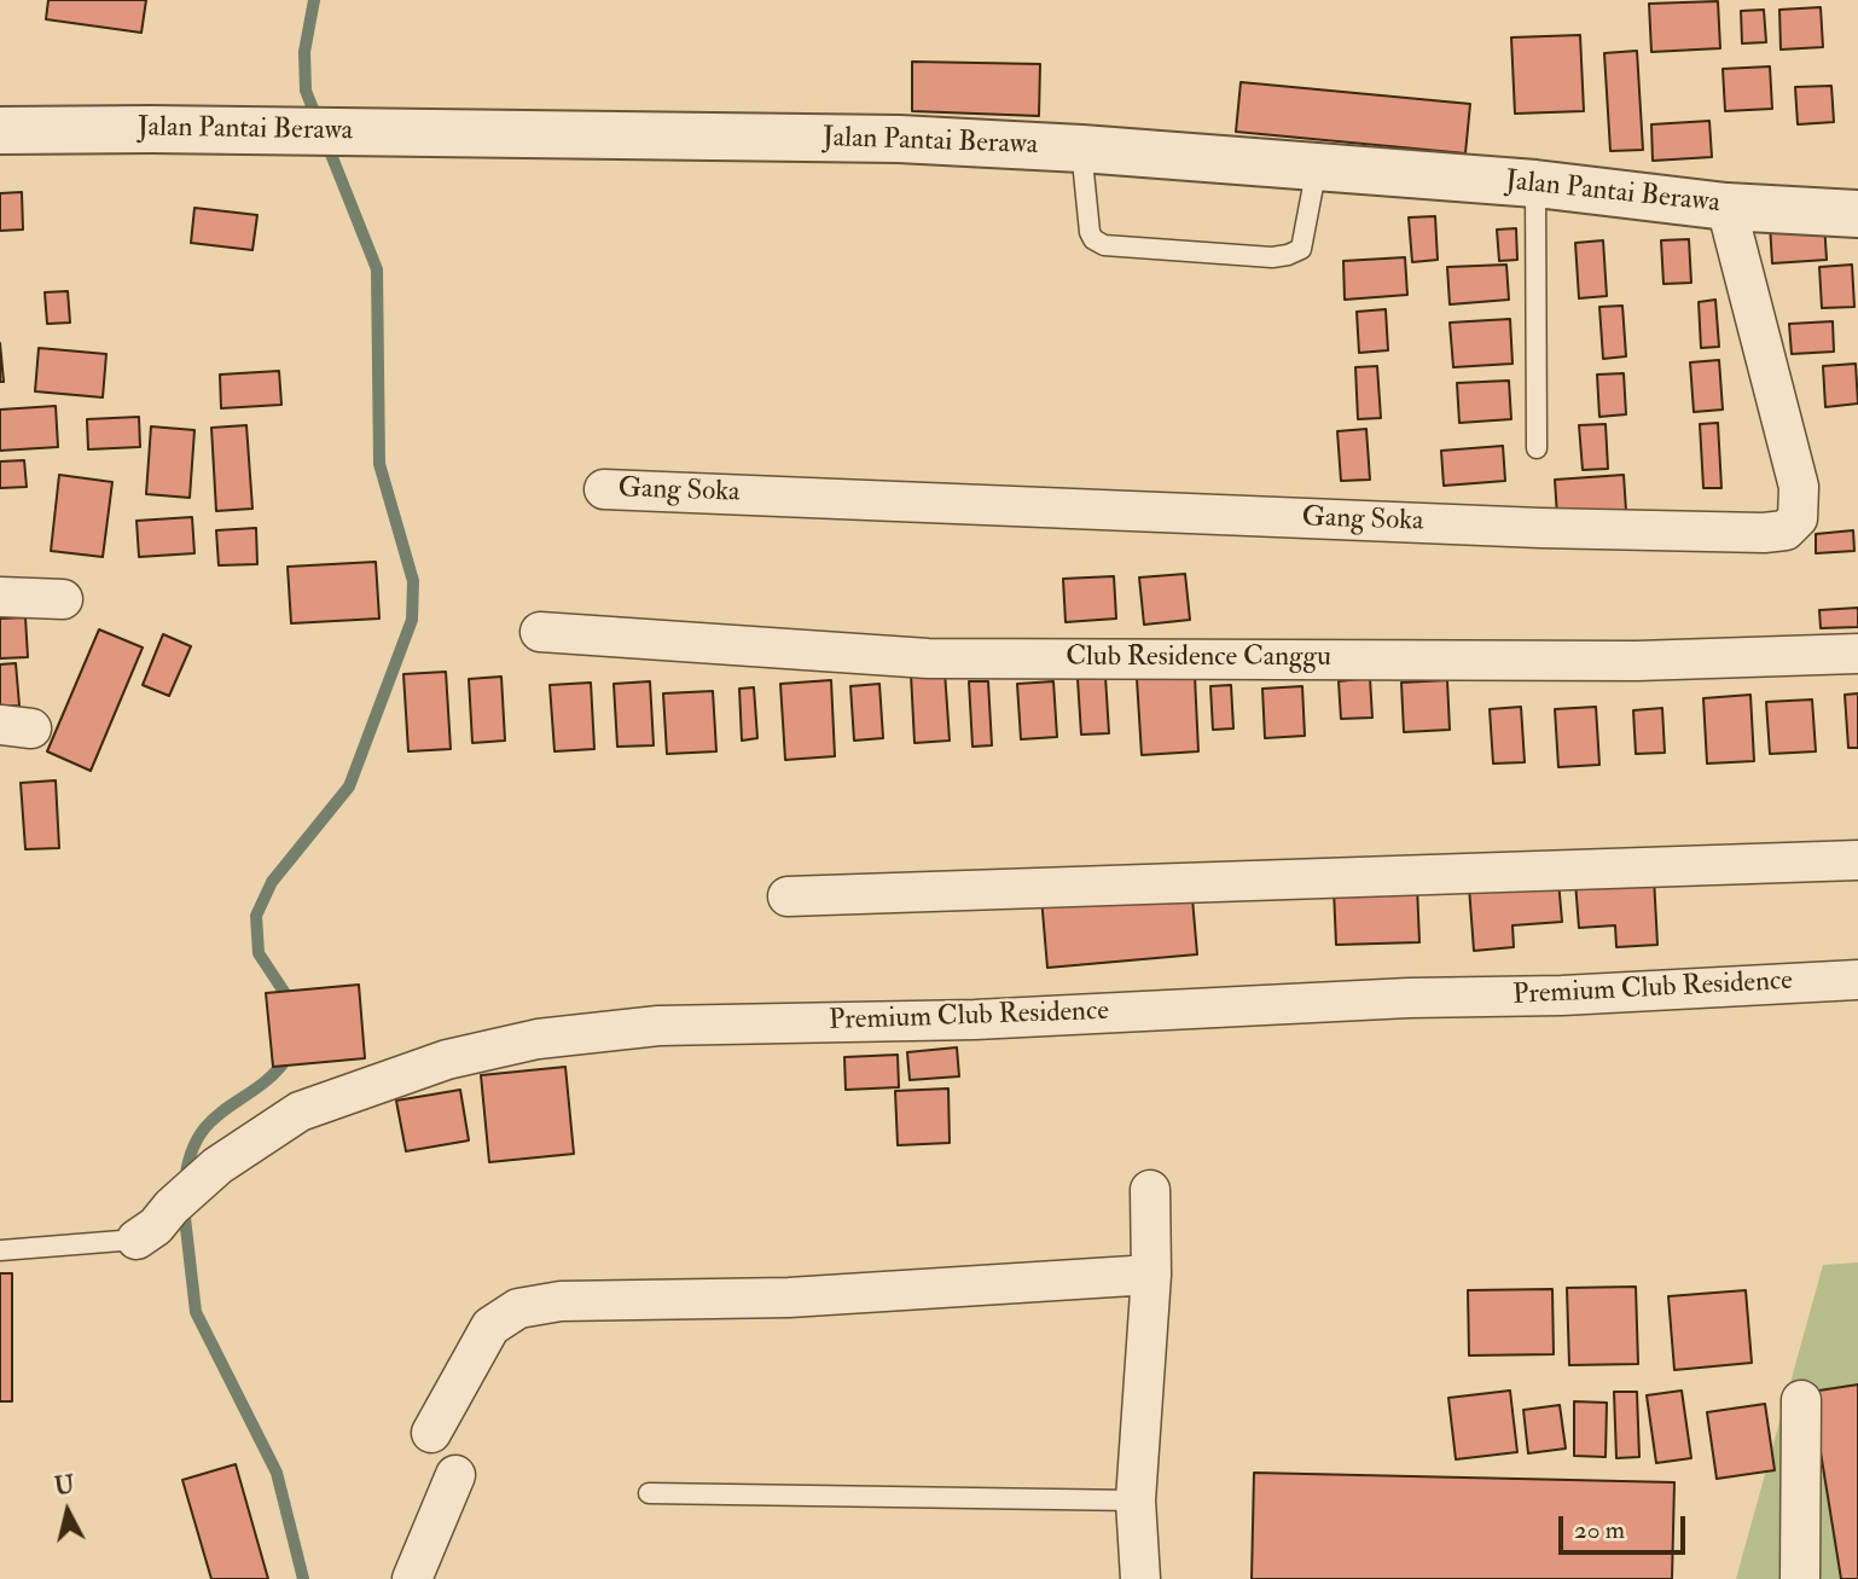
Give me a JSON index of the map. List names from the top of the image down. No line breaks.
{"streets":{"street":["Jalan Pantai Berawa","Gang Soka","Club Residence Canggu","Premium Club Residence"]},"crossings":[["Jalan Pantai Berawa","Gang Soka"]],"scale_bar":"20 m","north":"top"}
